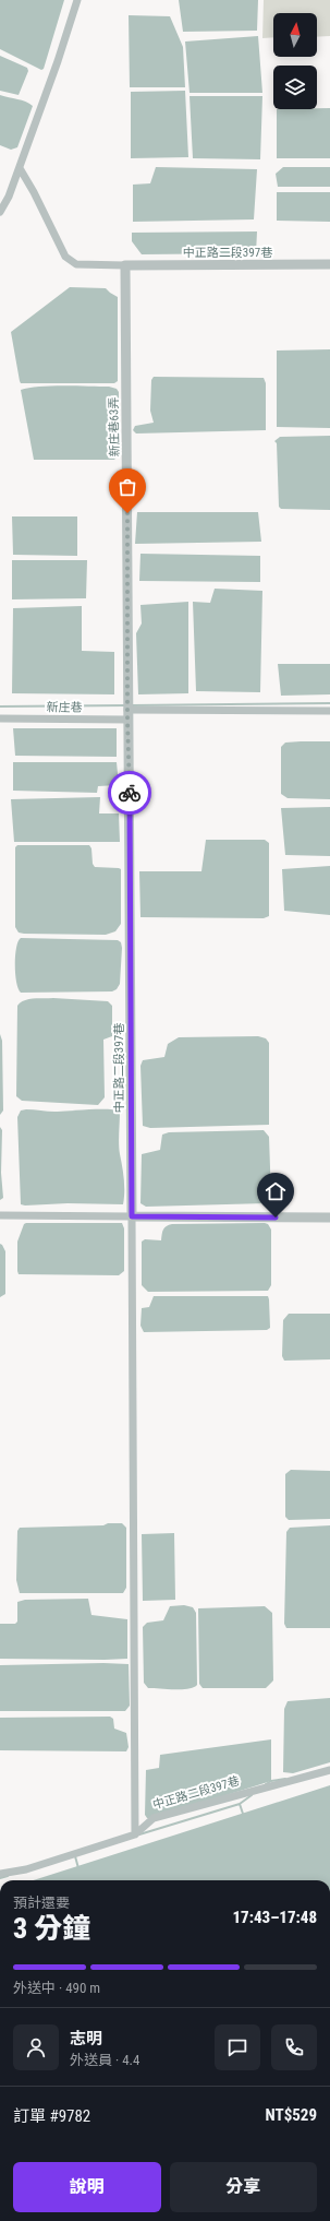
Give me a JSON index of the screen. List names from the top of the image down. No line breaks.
{"streets":{"street":["中正路二段397巷","新庄巷63弄","新庄巷"]},"crossings":[["中正路二段397巷","新庄巷63弄"],["中正路二段397巷","新庄巷"],["新庄巷63弄","新庄巷"]],"north":"top","page":{"heading":["3 分鐘","預計還要","17:43–17:48"],"panel":["志明","外送員 · 4.4","訂單 #9782","NT$529"],"bar":"外送中 · 490 m","buttons":["說明","分享"]}}
